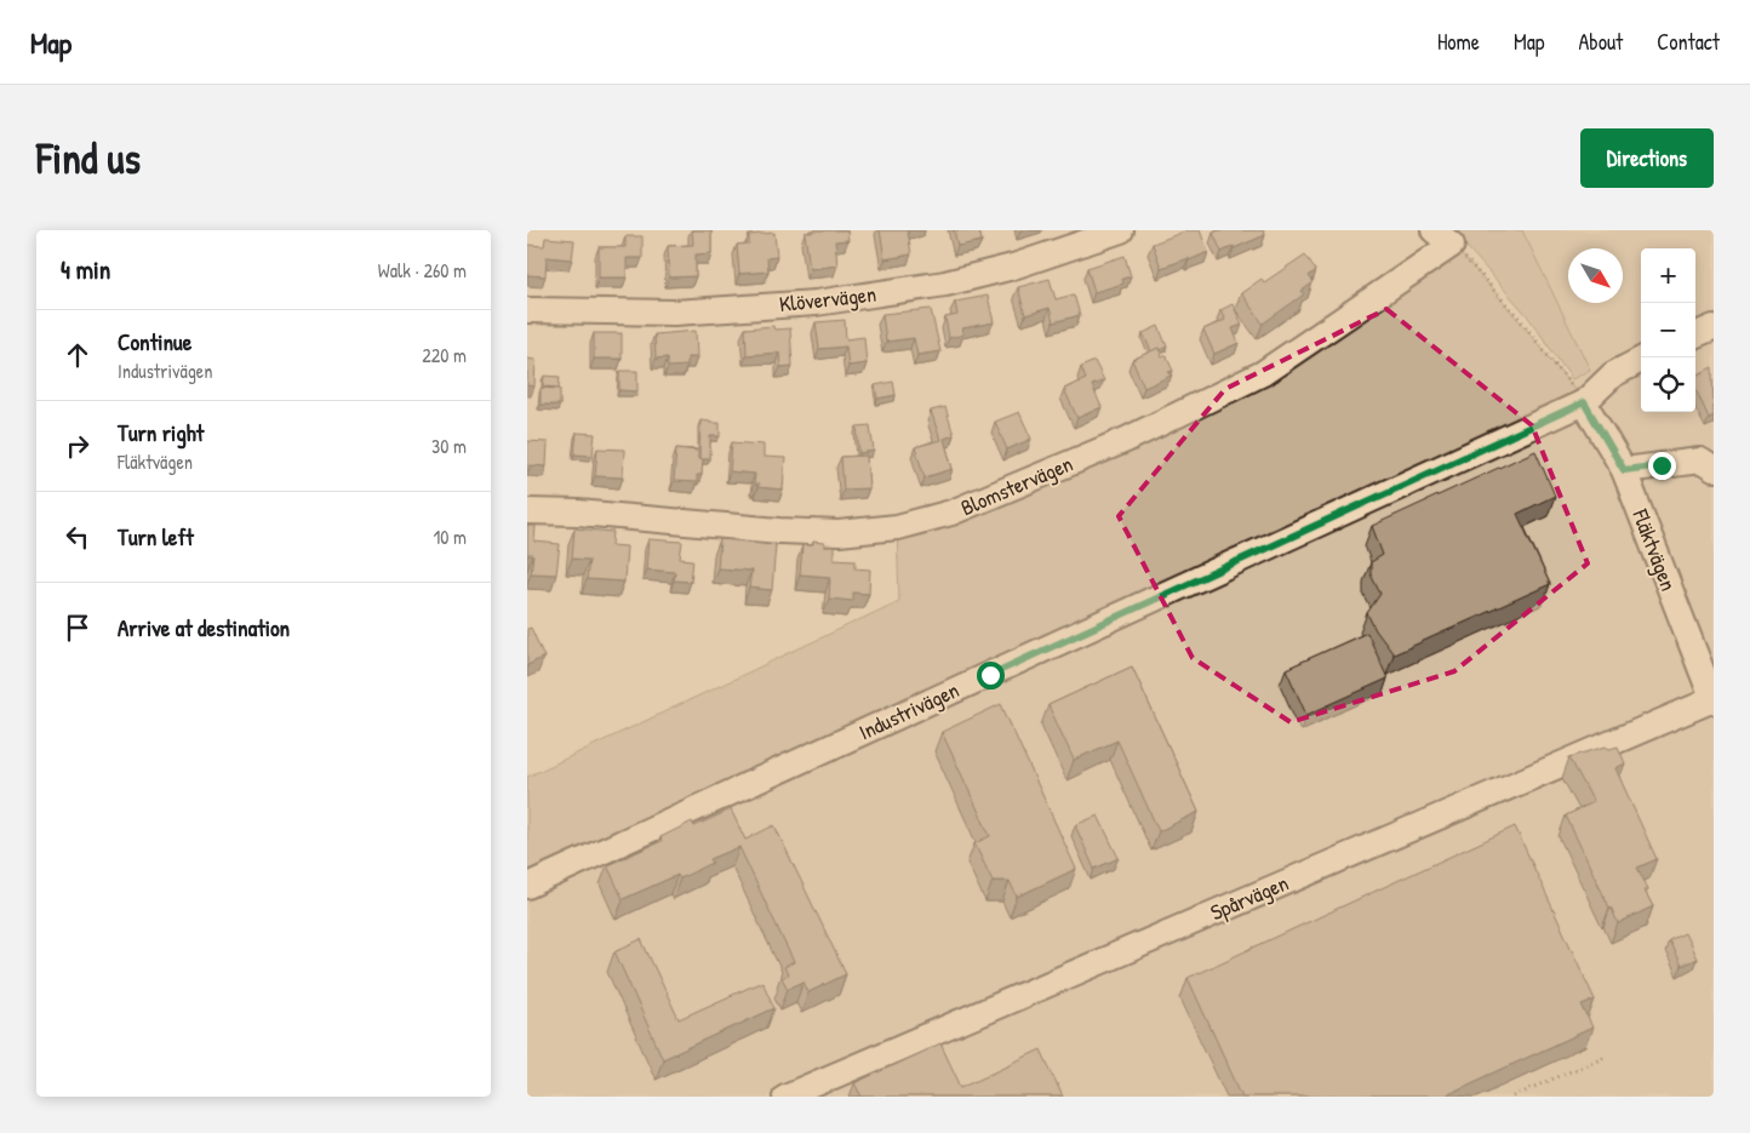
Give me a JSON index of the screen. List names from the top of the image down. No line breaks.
{"streets":{"street":["Klövervägen","Blomstervägen","Fläktvägen","Industrivägen","Spårvägen"]},"crossings":[["Fläktvägen","Industrivägen"],["Fläktvägen","Spårvägen"]],"north":"bottom right","page":{"header":"Map","nav":["Home","Map","About","Contact"],"buttons":"Directions","title":"Find us","heading":["4 min","Walk · 260 m"],"map_buttons":["+","−"],"list":[["Continue","Industrivägen","220 m"],["Turn right","Fläktvägen","30 m"],["Turn left","10 m"],"Arrive at destination"]}}
